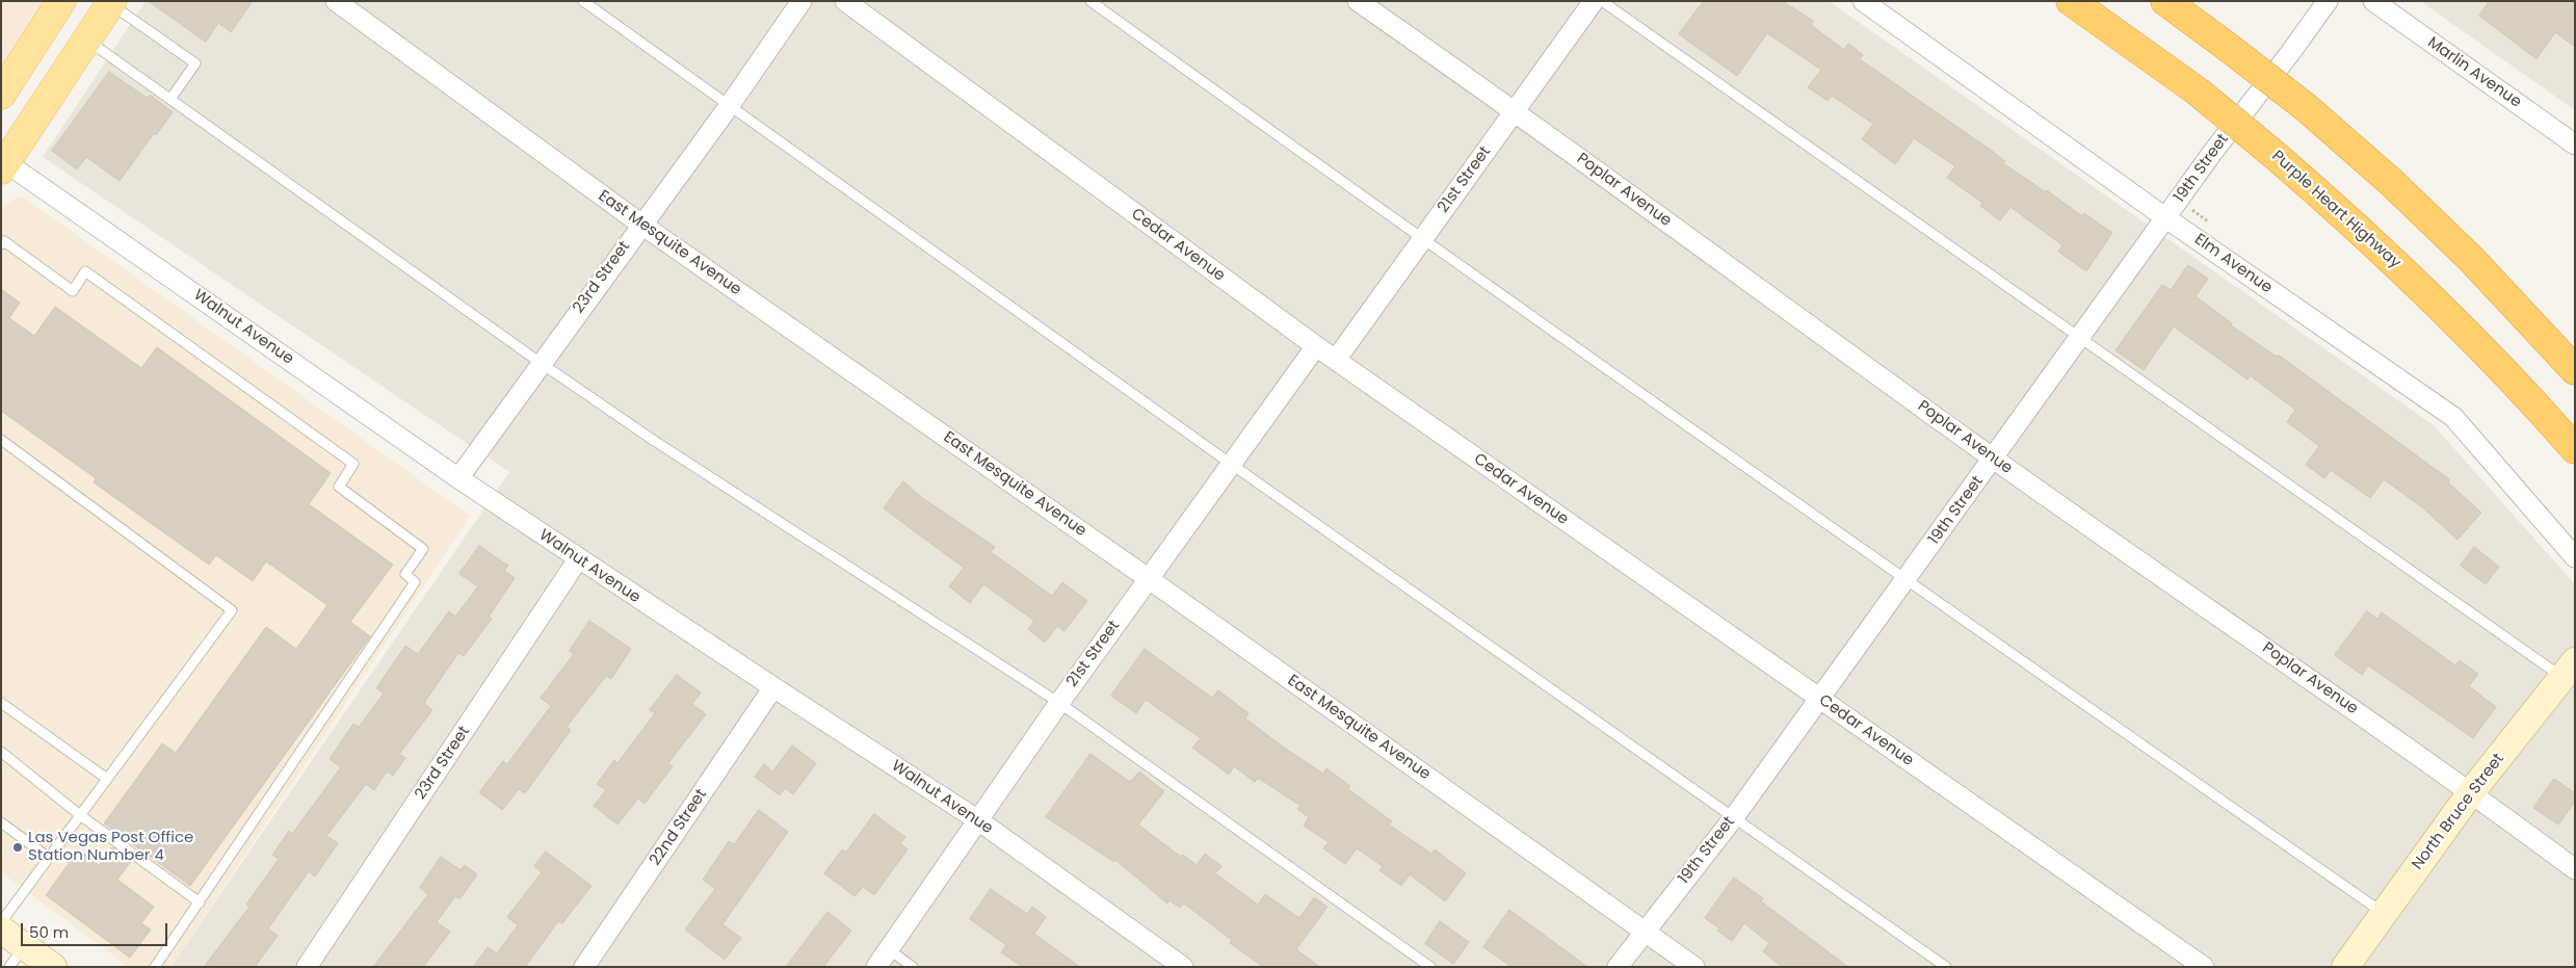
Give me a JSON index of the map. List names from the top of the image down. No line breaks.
{"streets":{"highway":["Purple Heart Highway"],"street":["Marlin Avenue","19th Street","21st Street","Poplar Avenue","East Mesquite Avenue","Cedar Avenue","Elm Avenue","23rd Street","Walnut Avenue","North Bruce Street","22nd Street"]},"crossings":[["19th Street","Poplar Avenue"],["19th Street","East Mesquite Avenue"],["19th Street","Cedar Avenue"],["19th Street","Elm Avenue"],["21st Street","Poplar Avenue"],["21st Street","East Mesquite Avenue"],["21st Street","Cedar Avenue"],["21st Street","Walnut Avenue"],["Poplar Avenue","North Bruce Street"],["East Mesquite Avenue","23rd Street"],["23rd Street","Walnut Avenue"],["Walnut Avenue","22nd Street"]],"places":["Las Vegas Post Office Station Number 4"],"scale_bar":"50 m"}
